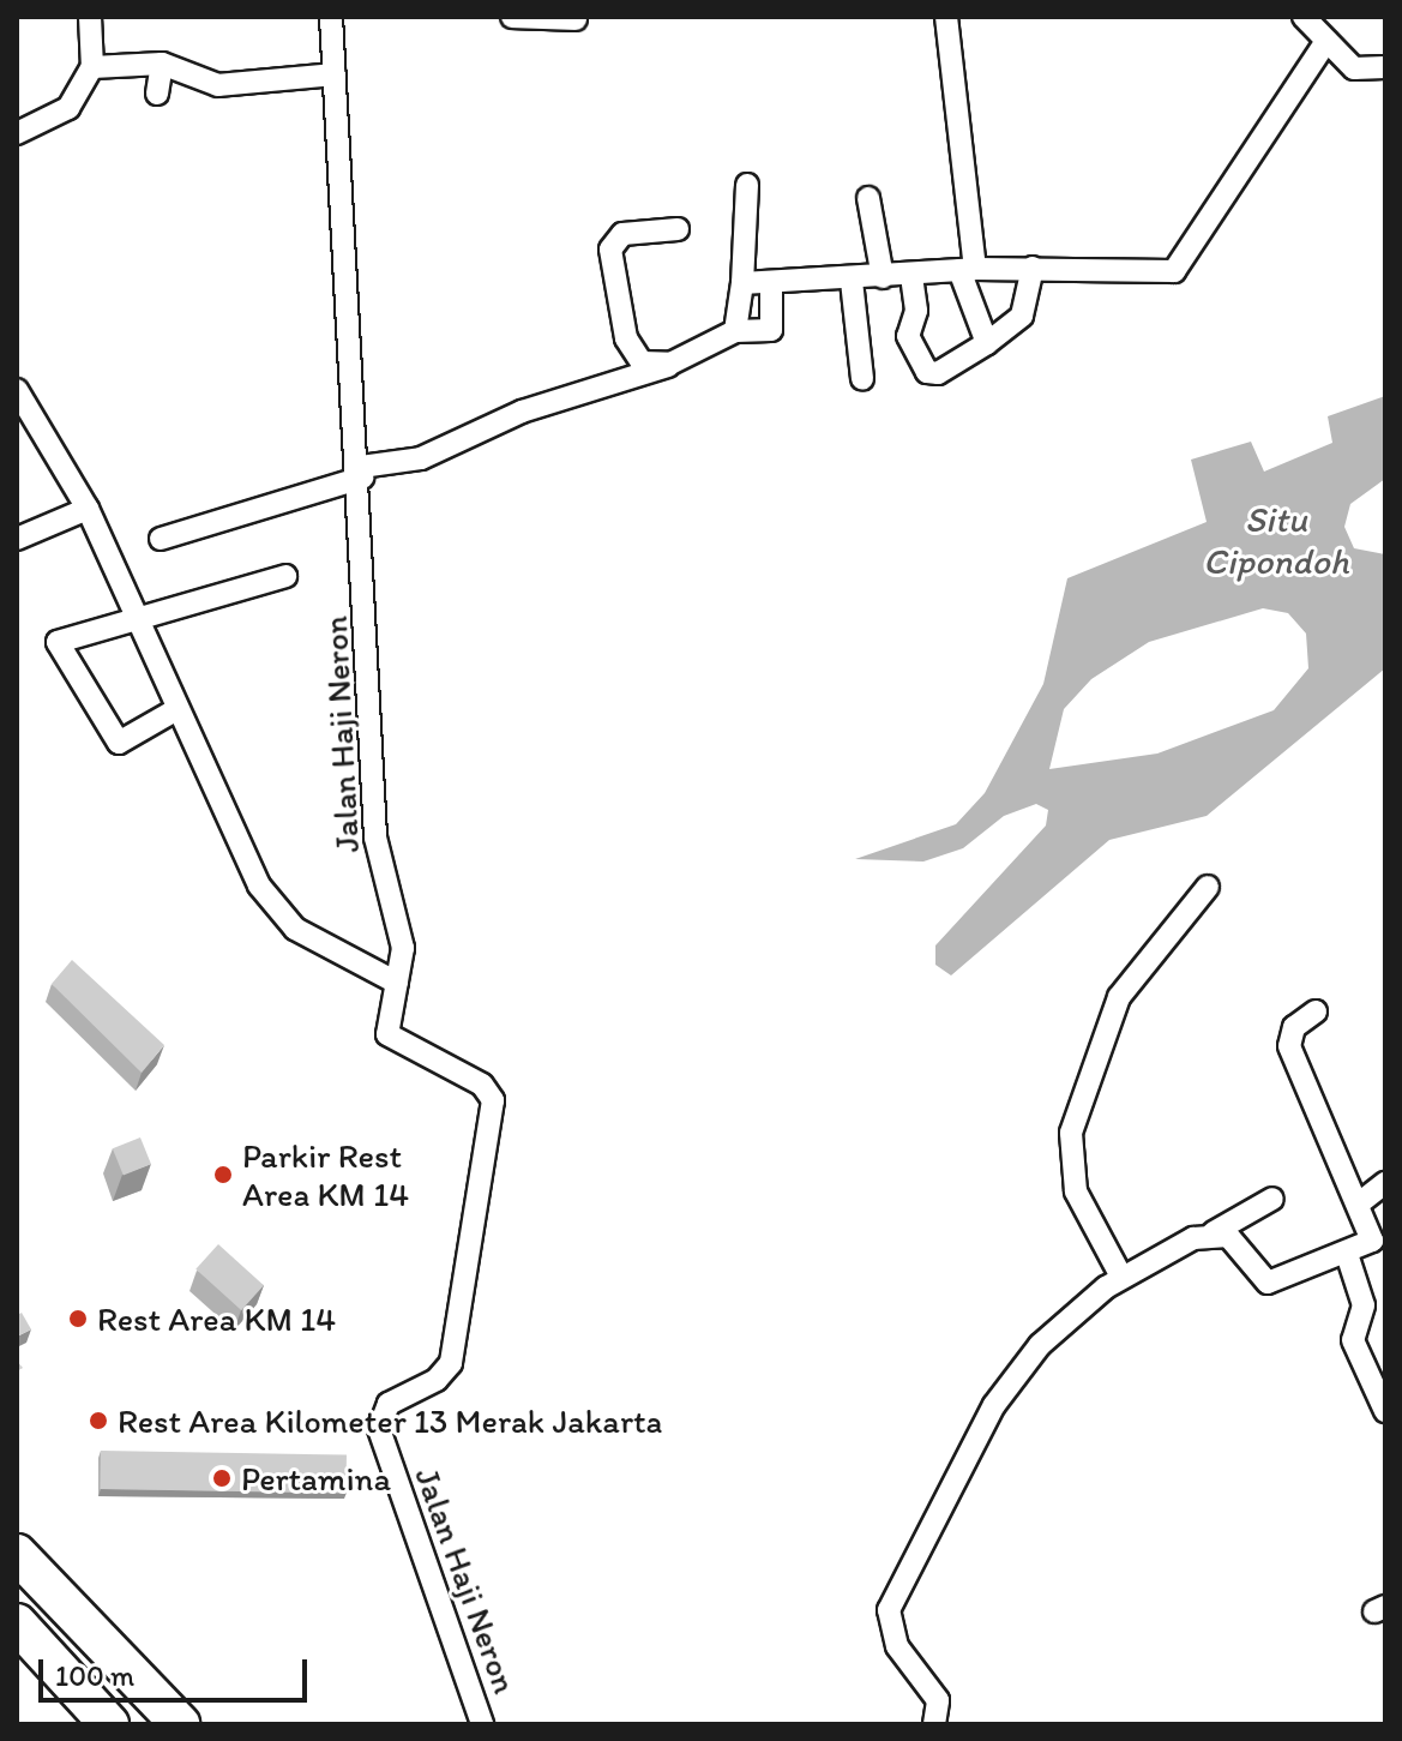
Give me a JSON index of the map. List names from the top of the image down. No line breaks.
{"streets":{"street":["Jalan Haji Neron"]},"water":["Situ Cipondoh"],"places":["Parkir Rest Area KM 14","Rest Area KM 14","Rest Area Kilometer 13 Merak Jakarta","Pertamina"],"scale_bar":"100 m"}
